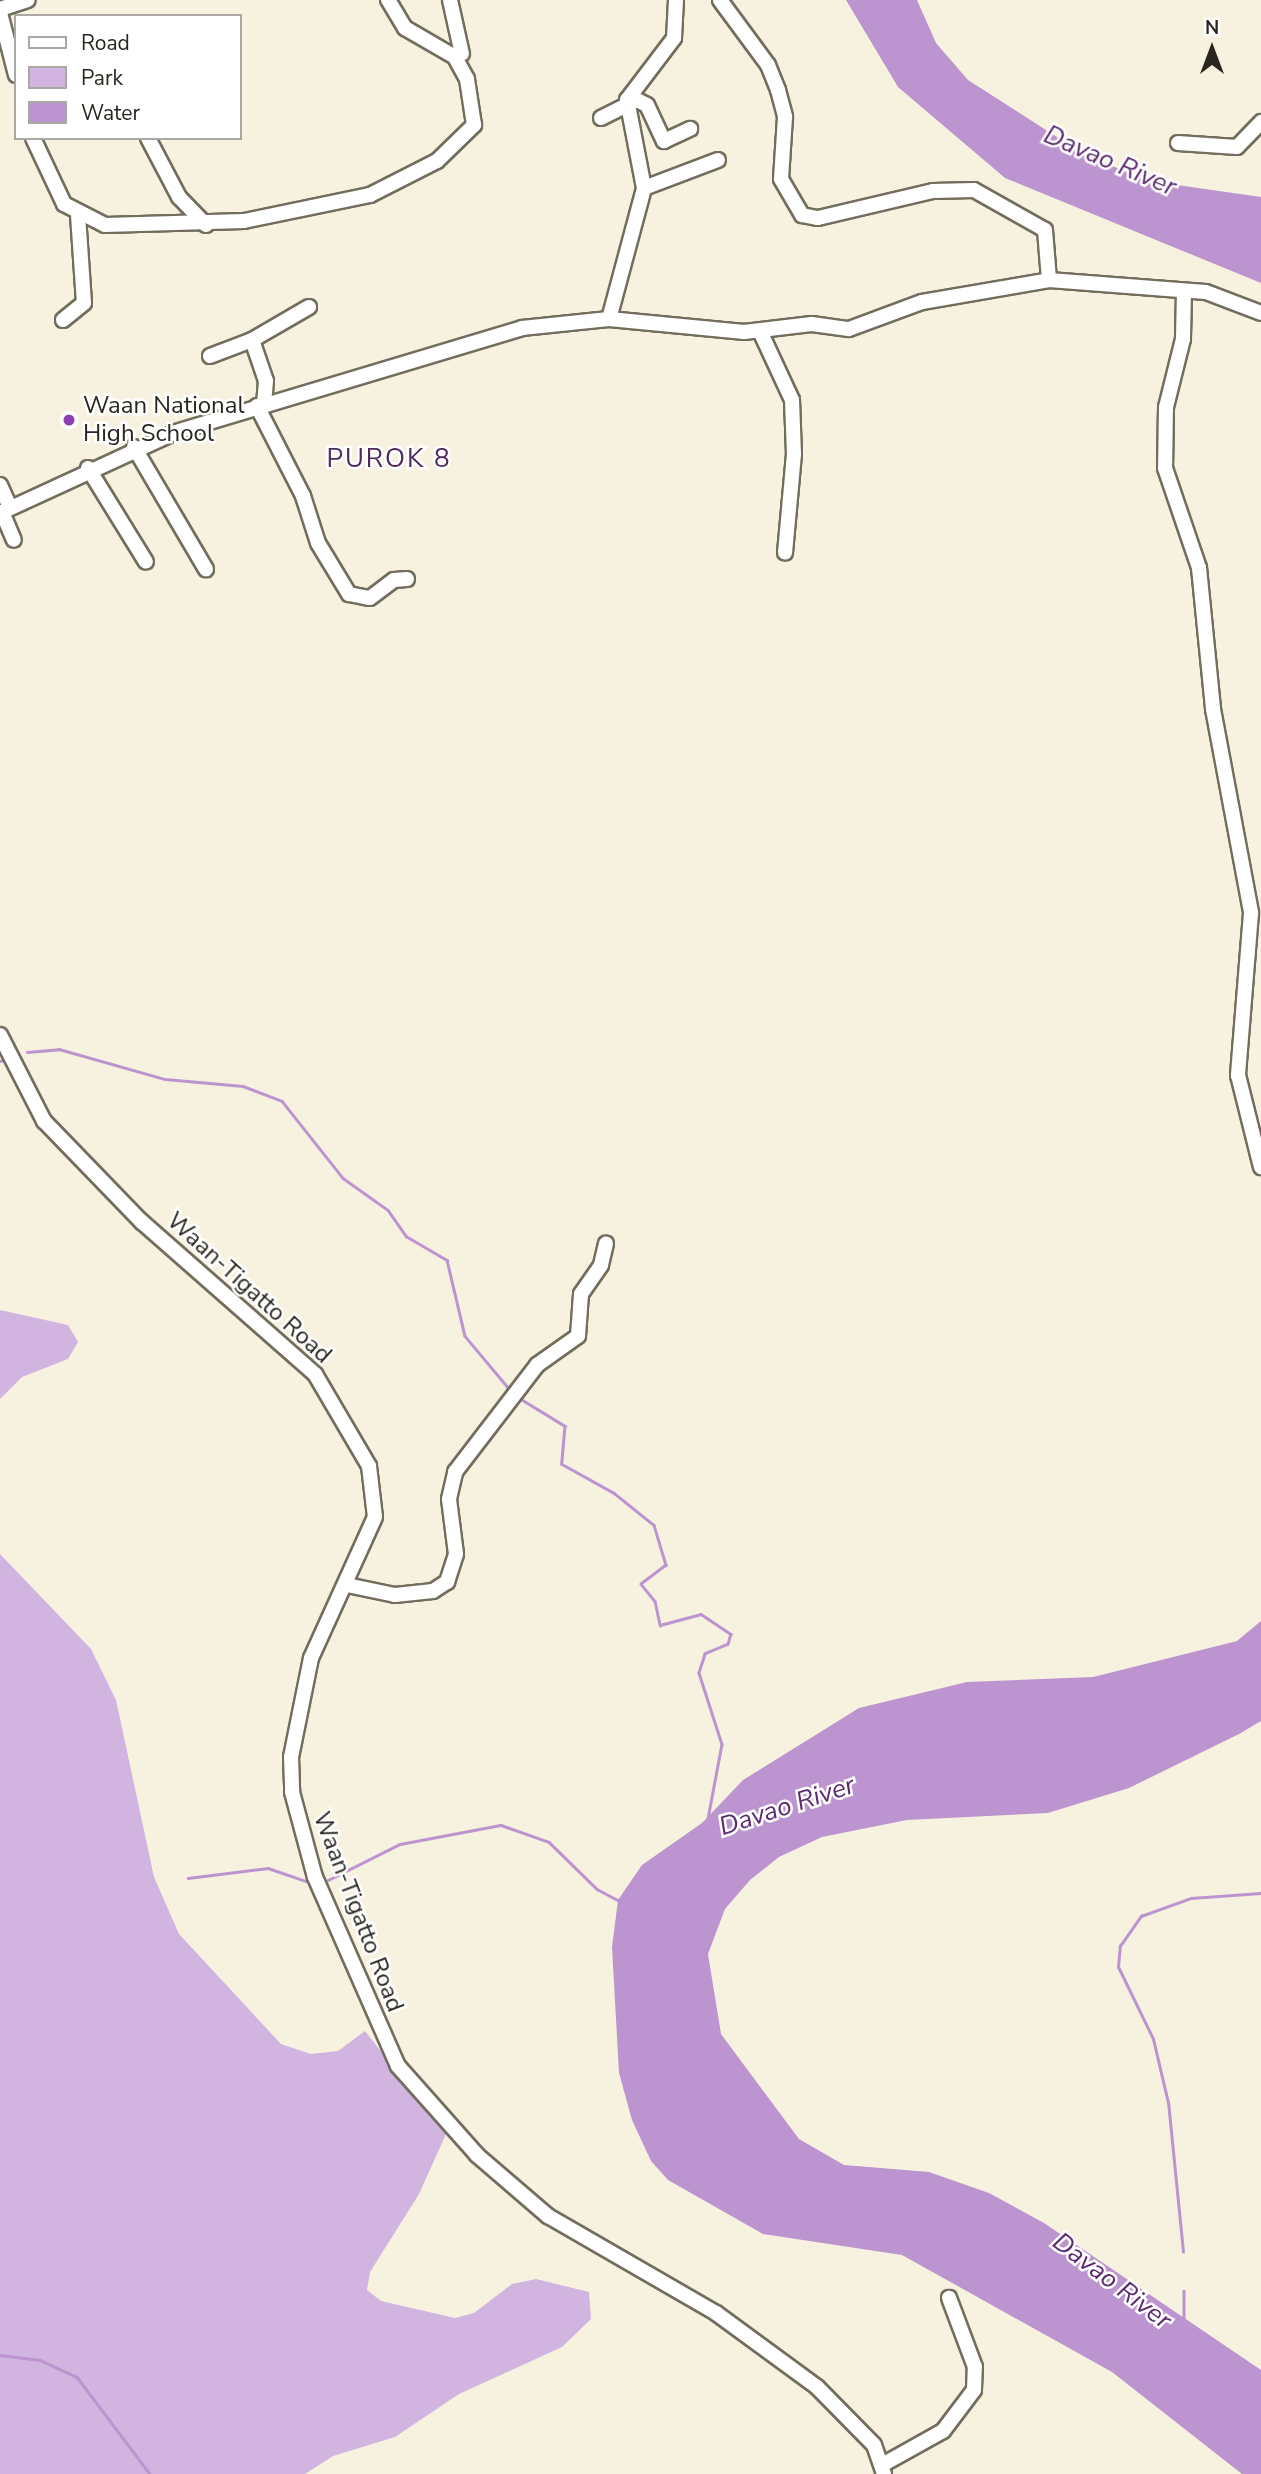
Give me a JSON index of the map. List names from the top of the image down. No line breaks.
{"streets":{"street":["Waan-Tigatto Road"]},"districts":["PUROK 8"],"water":["Davao River"],"places":["Waan National High School"],"legend":["Road","Park","Water"],"north":"top"}
